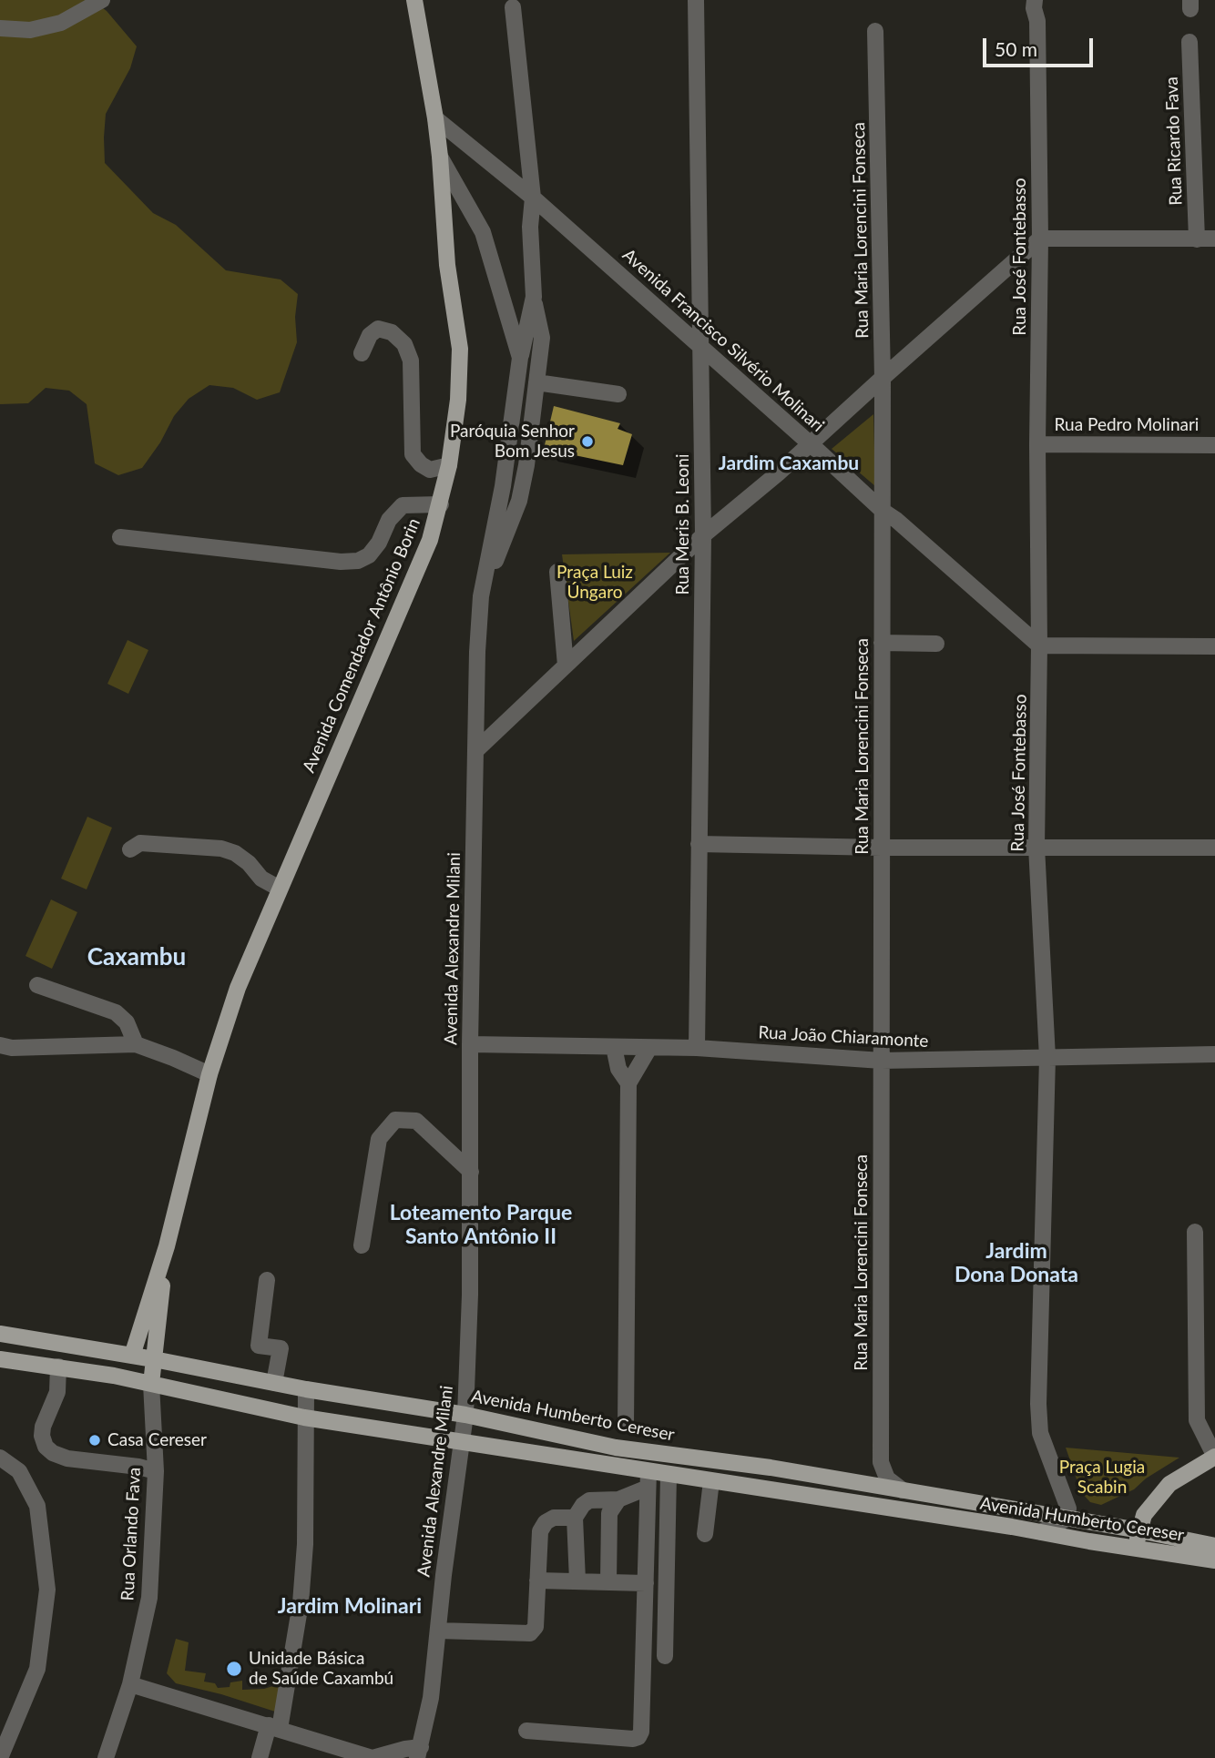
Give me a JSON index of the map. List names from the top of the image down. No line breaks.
{"streets":{"main road":["Avenida Comendador Antônio Borin","Avenida Humberto Cereser"],"street":["Rua Ricardo Fava","Rua Maria Lorencini Fonseca","Rua José Fontebasso","Avenida Francisco Silvério Molinari","Rua Pedro Molinari","Rua Meris B. Leoni","Avenida Alexandre Milani","Rua João Chiaramonte","Rua Orlando Fava"]},"crossings":[["Rua Maria Lorencini Fonseca","Avenida Francisco Silvério Molinari"],["Rua Maria Lorencini Fonseca","Rua João Chiaramonte"],["Rua José Fontebasso","Avenida Francisco Silvério Molinari"],["Rua José Fontebasso","Rua Pedro Molinari"],["Rua José Fontebasso","Rua João Chiaramonte"],["Rua José Fontebasso","Avenida Humberto Cereser"],["Avenida Francisco Silvério Molinari","Rua Meris B. Leoni"],["Avenida Francisco Silvério Molinari","Avenida Comendador Antônio Borin"],["Rua Meris B. Leoni","Rua João Chiaramonte"],["Avenida Comendador Antônio Borin","Avenida Alexandre Milani"],["Avenida Comendador Antônio Borin","Avenida Humberto Cereser"],["Avenida Comendador Antônio Borin","Rua Orlando Fava"],["Avenida Alexandre Milani","Rua João Chiaramonte"],["Avenida Alexandre Milani","Avenida Humberto Cereser"],["Avenida Humberto Cereser","Rua Orlando Fava"]],"districts":["Jardim Caxambu","Caxambu","Loteamento Parque Santo Antônio II","Jardim Dona Donata","Jardim Molinari"],"parks":["Praça Luiz Úngaro","Praça Lugia Scabin"],"places":["Paróquia Senhor Bom Jesus","Casa Cereser","Unidade Básica de Saúde Caxambú"],"scale_bar":"50 m"}
